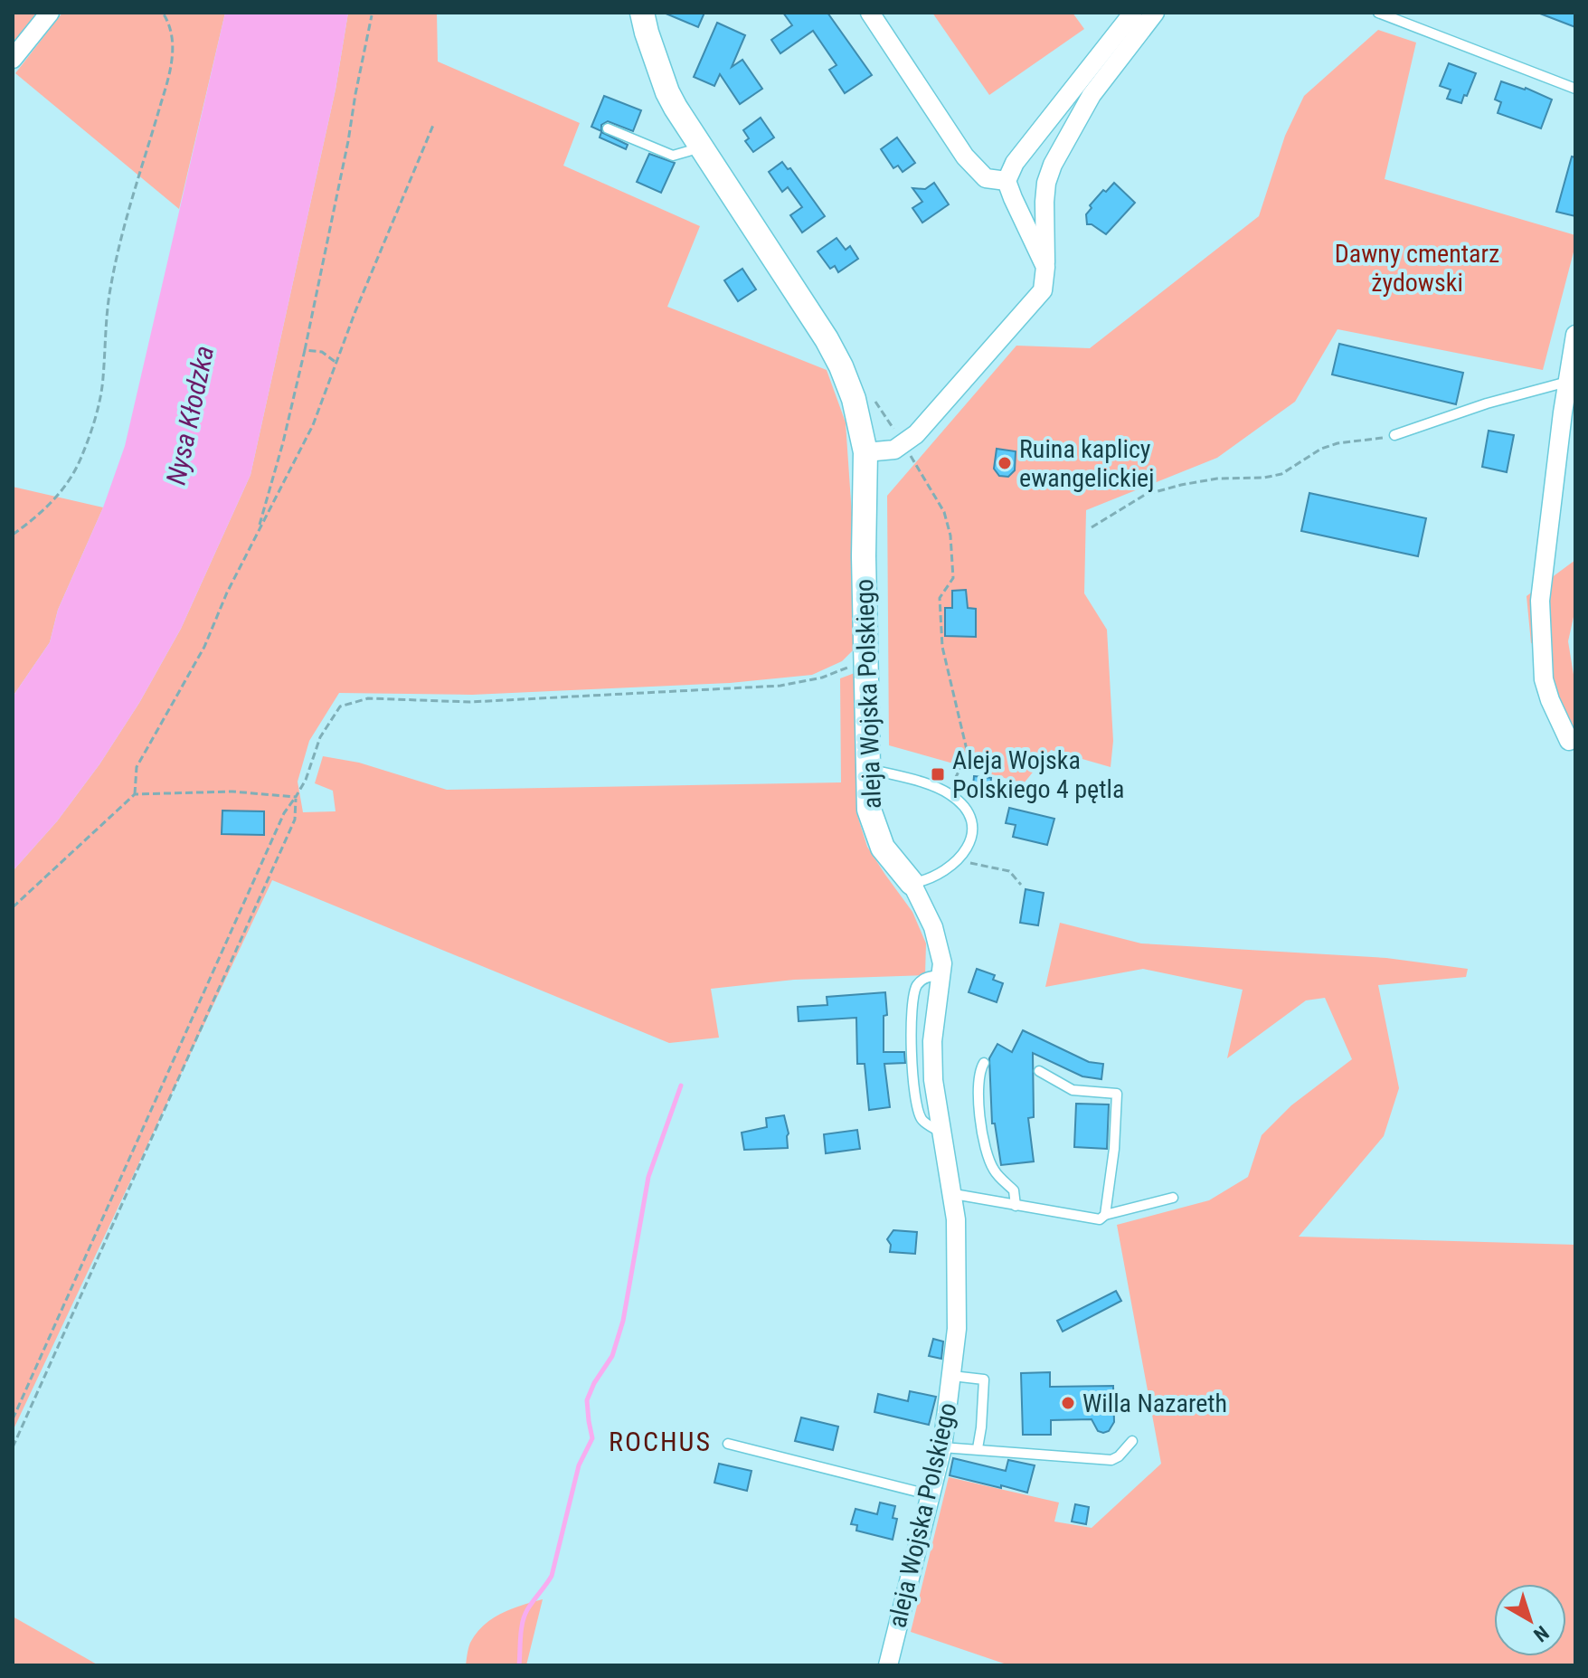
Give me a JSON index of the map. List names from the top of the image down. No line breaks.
{"streets":{"street":["aleja Wojska Polskiego"]},"districts":["ROCHUS"],"water":["Nysa Kłodzka"],"parks":["Dawny cmentarz żydowski"],"places":{"other":["Ruina kaplicy ewangelickiej","Willa Nazareth"],"transit":["Aleja Wojska Polskiego 4 pętla"]},"north":"bottom right"}
